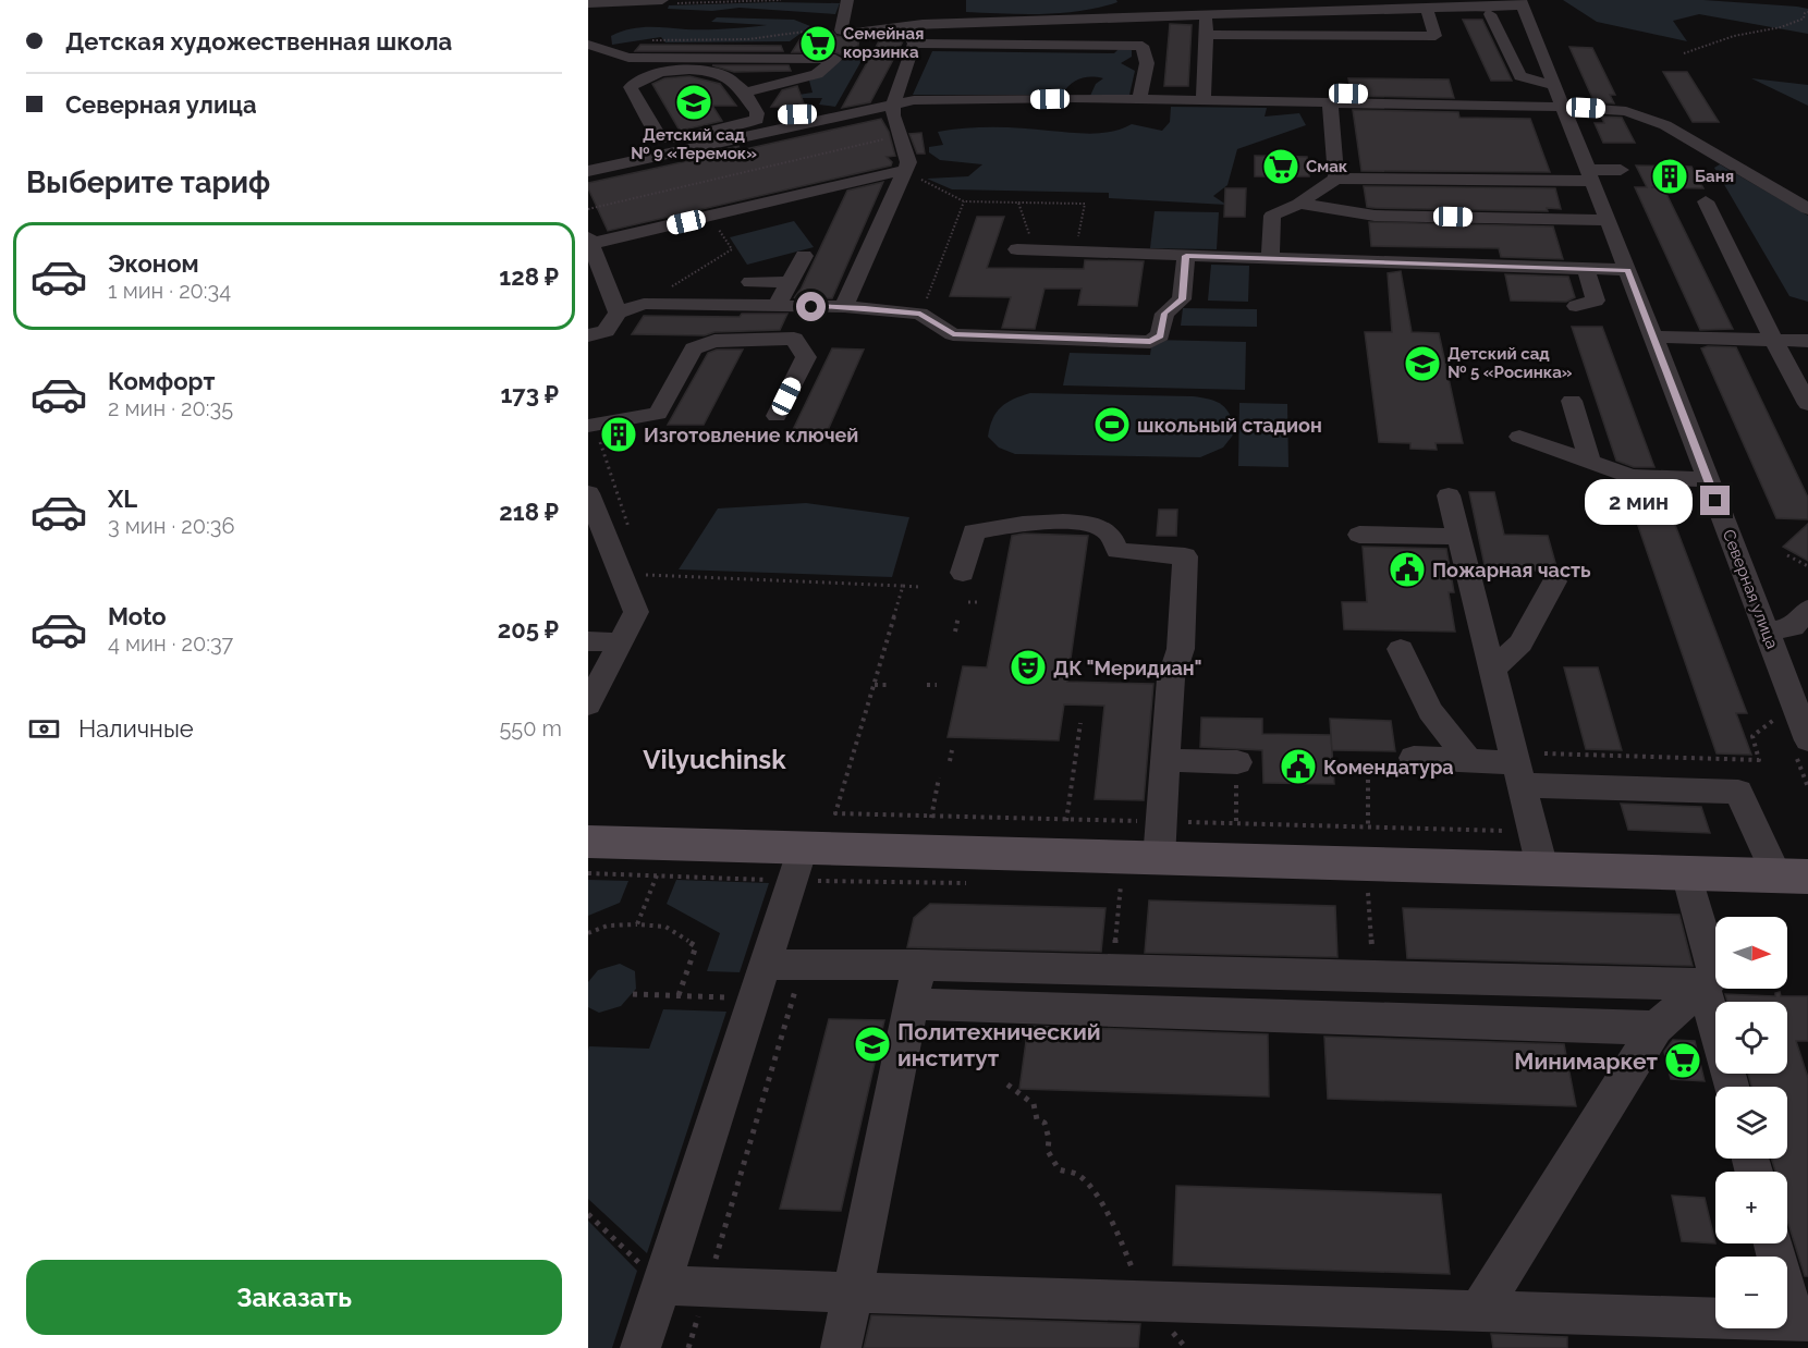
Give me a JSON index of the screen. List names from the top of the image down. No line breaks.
{"streets":{"street":["Северная улица"]},"districts":["Vilyuchinsk"],"places":{"supermarket":["Семейная корзинка","Смак","Минимаркет"],"school or university":["Детский сад № 9 «Теремок»","Детский сад № 5 «Росинка»","Политехнический институт"],"building":["Баня","Изготовление ключей"],"sports":["школьный стадион"],"public building":["Пожарная часть","Комендатура"],"theatre":["ДК \"Меридиан\""]},"north":"right","page":{"banner":["Детская художественная школа","Северная улица"],"heading":"Выберите тариф","list":[{"name":"Эконом","note":"1 мин · 20:34","value":"128 ₽"},{"name":"Комфорт","note":"2 мин · 20:35","value":"173 ₽"},{"name":"XL","note":"3 мин · 20:36","value":"218 ₽"},{"name":"Moto","note":"4 мин · 20:37","value":"205 ₽"}],"bubble":"2 мин","pay":["Наличные","550 m"],"map_buttons":["+","−"],"buttons":"Заказать"}}
